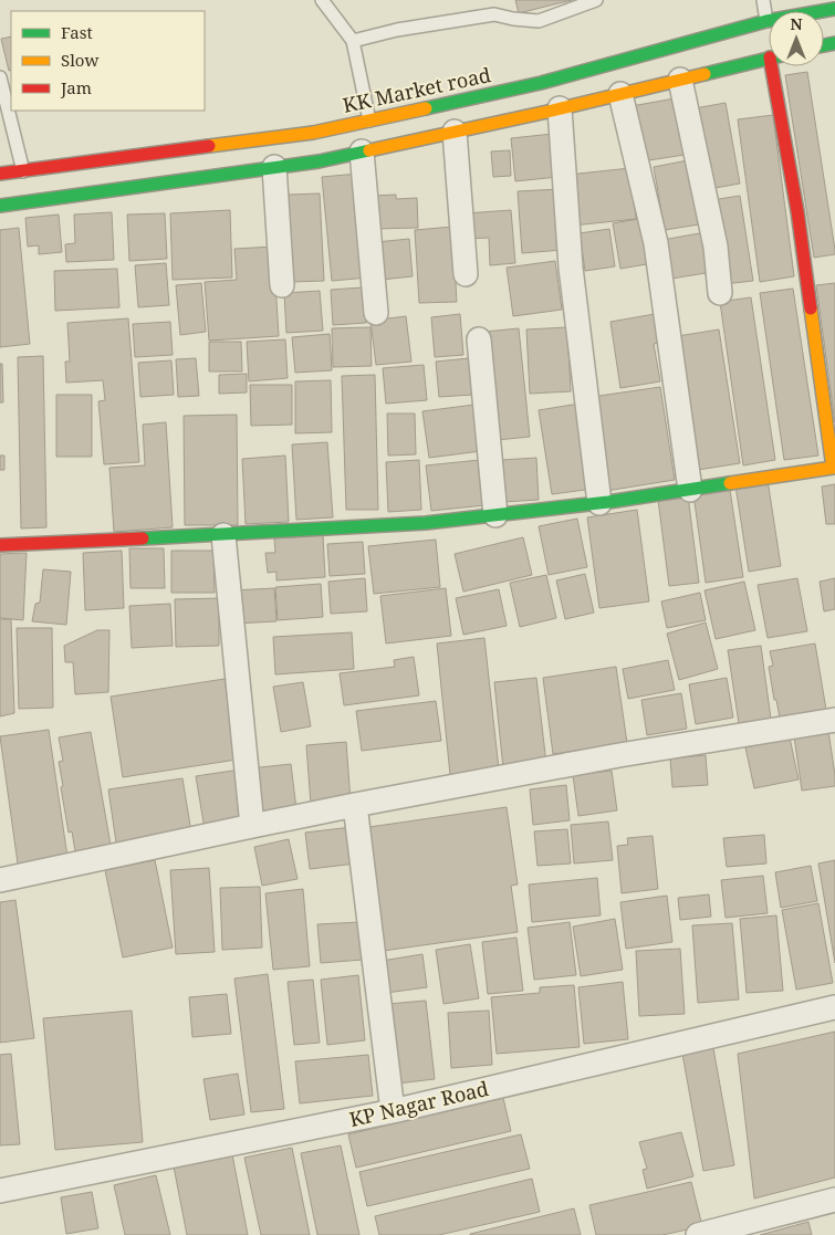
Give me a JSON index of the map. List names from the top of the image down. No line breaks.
{"streets":{"street":["KK Market road","KP Nagar Road"]},"legend":["Fast","Slow","Jam"],"north":"top"}
